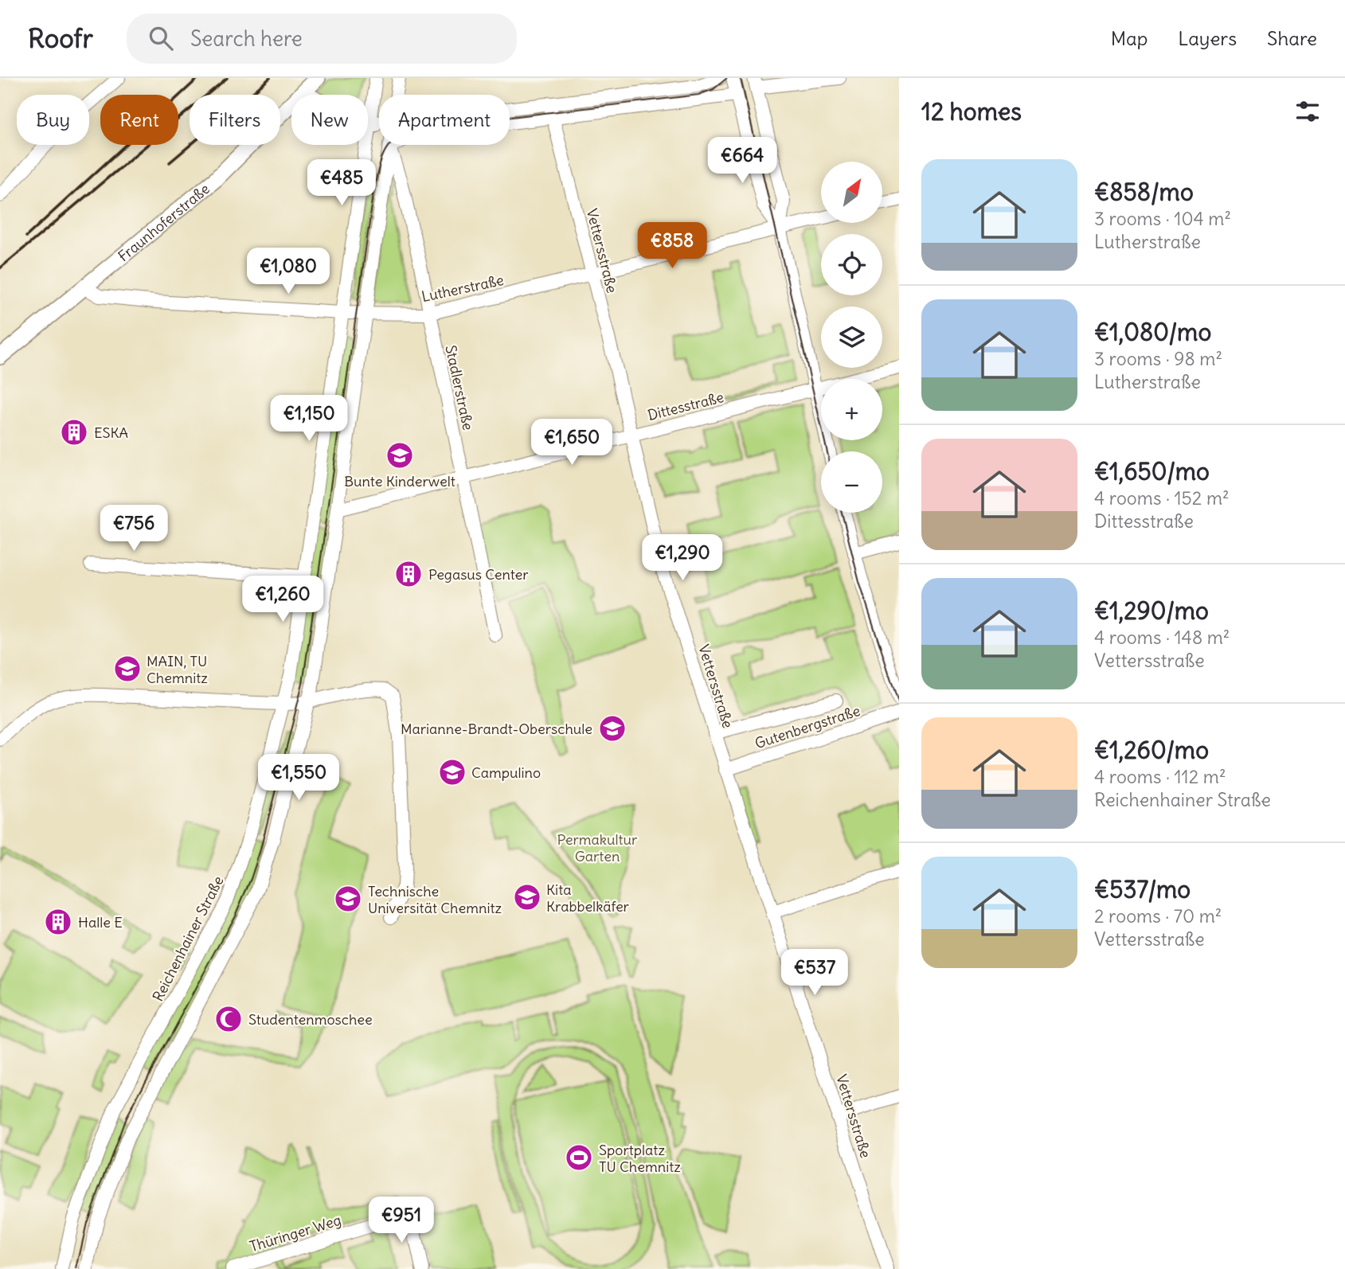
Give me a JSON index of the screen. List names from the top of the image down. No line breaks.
{"streets":{"main road":["Fraunhoferstraße"],"street":["Vettersstraße","Lutherstraße","Stadlerstraße","Dittesstraße","Gutenbergstraße","Reichenhainer Straße","Thüringer Weg"]},"crossings":[["Fraunhoferstraße","Lutherstraße"],["Vettersstraße","Lutherstraße"],["Vettersstraße","Dittesstraße"],["Vettersstraße","Gutenbergstraße"],["Lutherstraße","Stadlerstraße"],["Lutherstraße","Reichenhainer Straße"],["Stadlerstraße","Dittesstraße"]],"parks":["Permakultur Garten"],"places":{"building":["ESKA","Pegasus Center","Halle E"],"school or university":["Bunte Kinderwelt","MAIN, TU Chemnitz","Marianne-Brandt-Oberschule","Campulino","Kita Krabbelkäfer","Technische Universität Chemnitz"],"mosque":["Studentenmoschee"],"sports":["Sportplatz TU Chemnitz"]},"north":"top right","page":{"header":"Roofr","search":"Search here","nav":["Map","Layers","Share"],"heading":"12 homes","chip":["Buy","Rent","Filters","New","Apartment"],"price":["€664","€485","€858","€1,080","€1,150","€1,650","€756","€1,290","€1,260","€1,550","€537","€951"],"list":[{"name":"€858/mo","note":"3 rooms · 104 m² · Lutherstraße"},{"name":"€1,080/mo","note":"3 rooms · 98 m² · Lutherstraße"},{"name":"€1,650/mo","note":"4 rooms · 152 m² · Dittesstraße"},{"name":"€1,290/mo","note":"4 rooms · 148 m² · Vettersstraße"},{"name":"€1,260/mo","note":"4 rooms · 112 m² · Reichenhainer Straße"},{"name":"€537/mo","note":"2 rooms · 70 m² · Vettersstraße"}],"map_buttons":["+","−"]}}
